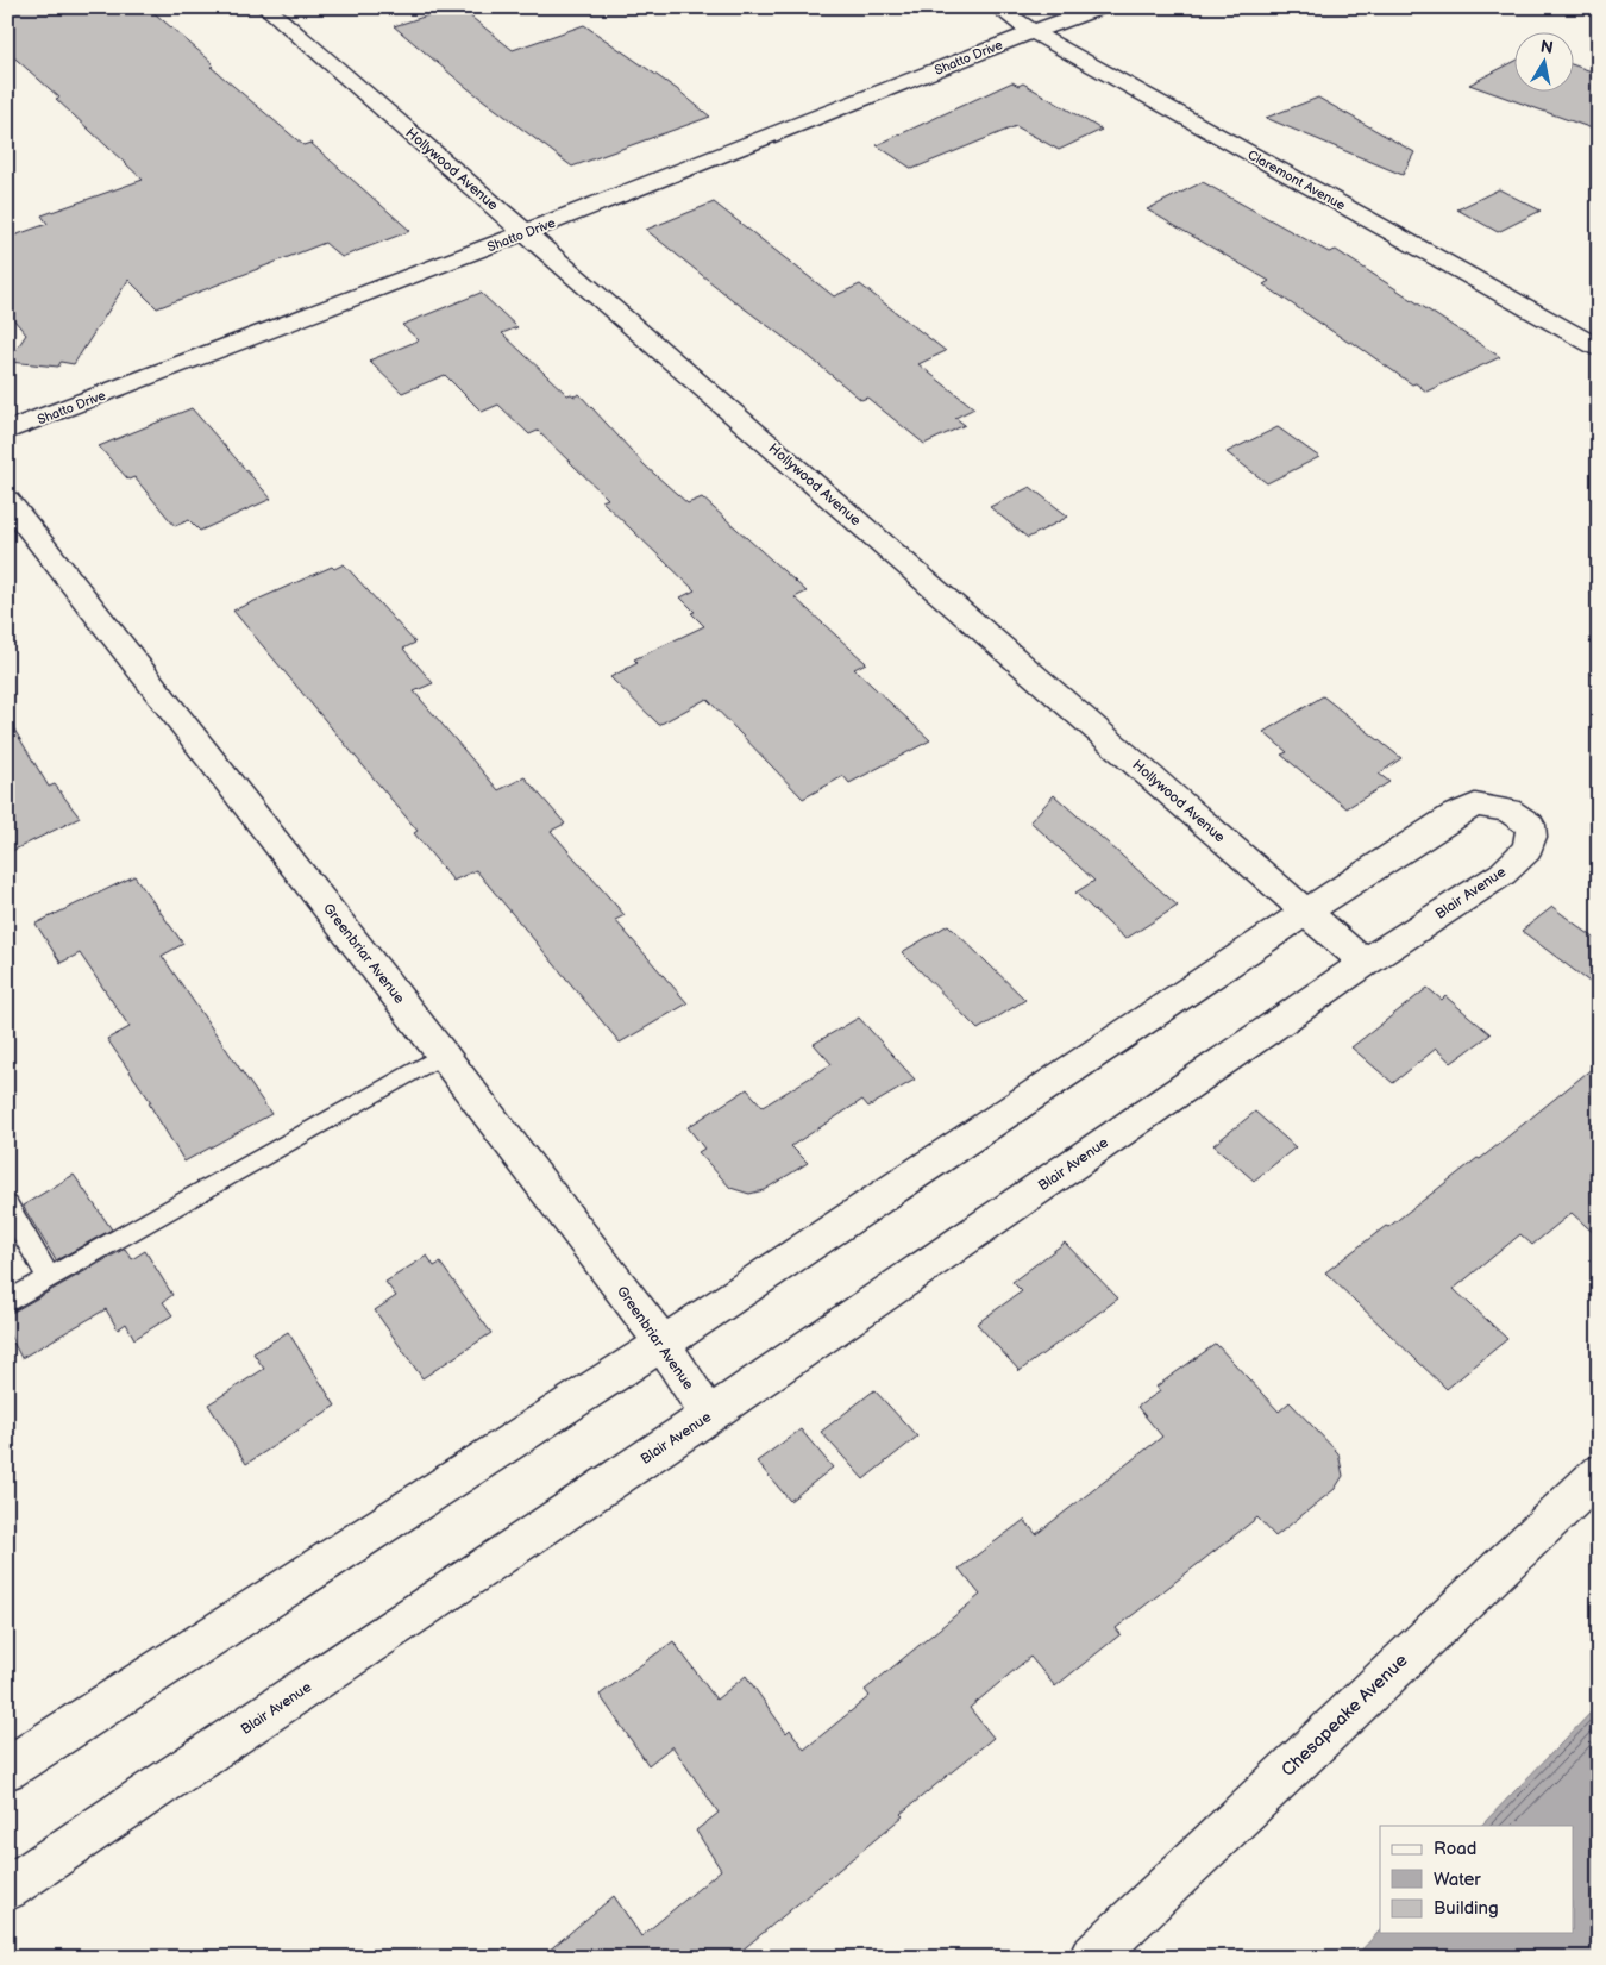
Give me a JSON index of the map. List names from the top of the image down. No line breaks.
{"streets":{"street":["Shatto Drive","Hollywood Avenue","Claremont Avenue","Blair Avenue","Greenbriar Avenue","Chesapeake Avenue"]},"crossings":[["Shatto Drive","Hollywood Avenue"],["Shatto Drive","Claremont Avenue"],["Hollywood Avenue","Blair Avenue"],["Blair Avenue","Greenbriar Avenue"]],"legend":["Road","Water","Building"],"north":"top"}
